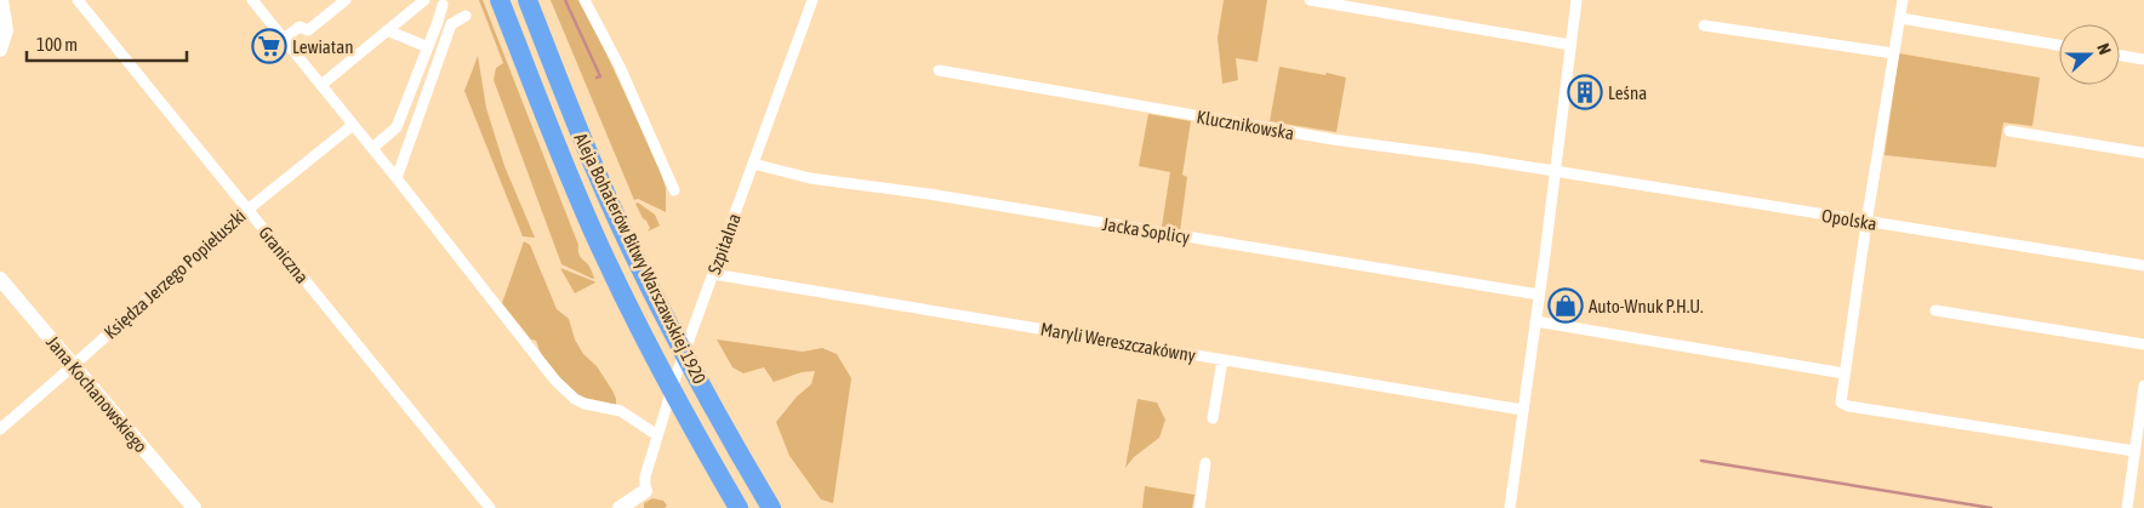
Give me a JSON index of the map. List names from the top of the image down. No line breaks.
{"streets":{"highway":["Aleja Bohaterów Bitwy Warszawskiej 1920"],"street":["Klucznikowska","Opolska","Jacka Soplicy","Szpitalna","Graniczna","Księdza Jerzego Popiełuszki","Maryli Wereszczakówny","Jana Kochanowskiego"]},"crossings":[["Klucznikowska","Opolska"],["Jacka Soplicy","Szpitalna"],["Szpitalna","Maryli Wereszczakówny"],["Graniczna","Księdza Jerzego Popiełuszki"],["Księdza Jerzego Popiełuszki","Jana Kochanowskiego"]],"places":{"supermarket":["Lewiatan"],"building":["Leśna"],"shop":["Auto-Wnuk P.H.U."]},"scale_bar":"100 m","north":"right"}
